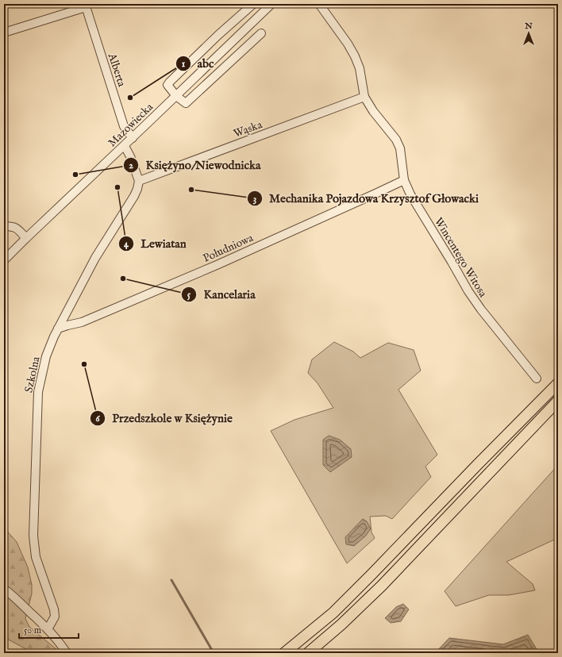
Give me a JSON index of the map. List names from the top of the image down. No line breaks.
{"streets":{"street":["Alberta","Mazowiecka","Wąska","Południowa","Wincentego Witosa","Szkolna"]},"crossings":[["Alberta","Mazowiecka"],["Wąska","Wincentego Witosa"],["Wąska","Szkolna"],["Południowa","Wincentego Witosa"],["Południowa","Szkolna"]],"places":["abc","Księżyno/Niewodnicka","Lewiatan","Mechanika Pojazdowa Krzysztof Głowacki","Kancelaria","Przedszkole w Księżynie"],"scale_bar":"50 m","north":"top"}
